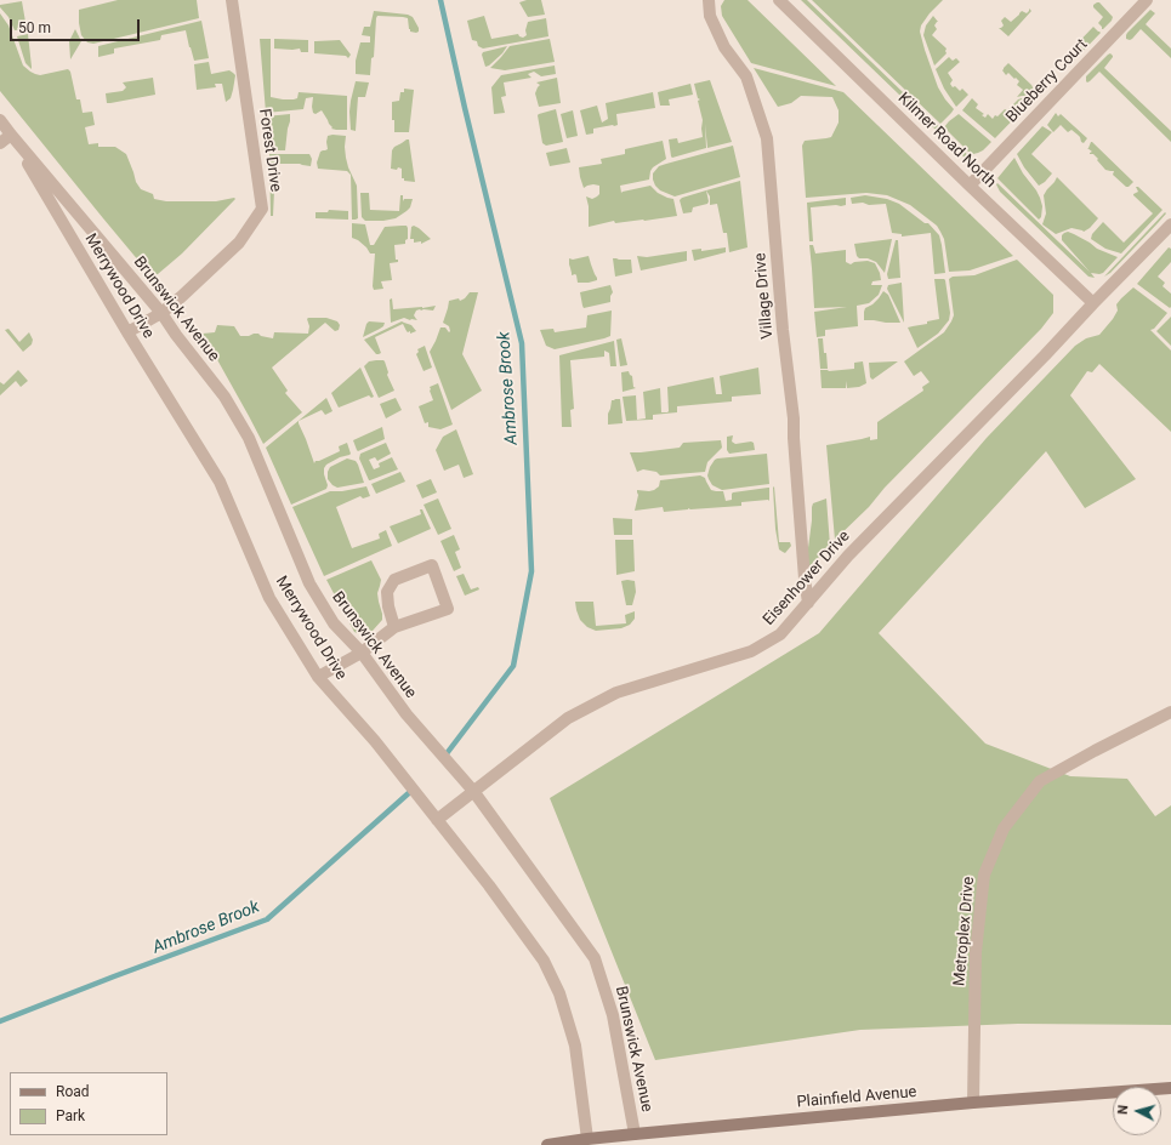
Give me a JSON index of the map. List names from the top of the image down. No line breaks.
{"streets":{"main road":["Plainfield Avenue"],"street":["Blueberry Court","Kilmer Road North","Forest Drive","Merrywood Drive","Village Drive","Brunswick Avenue","Eisenhower Drive","Metroplex Drive"]},"crossings":[["Blueberry Court","Kilmer Road North"],["Kilmer Road North","Eisenhower Drive"],["Forest Drive","Merrywood Drive"],["Forest Drive","Brunswick Avenue"],["Merrywood Drive","Brunswick Avenue"],["Merrywood Drive","Eisenhower Drive"],["Merrywood Drive","Plainfield Avenue"],["Village Drive","Eisenhower Drive"],["Brunswick Avenue","Eisenhower Drive"],["Brunswick Avenue","Plainfield Avenue"],["Metroplex Drive","Plainfield Avenue"]],"water":["Ambrose Brook"],"legend":["Road","Park"],"scale_bar":"50 m","north":"left"}
